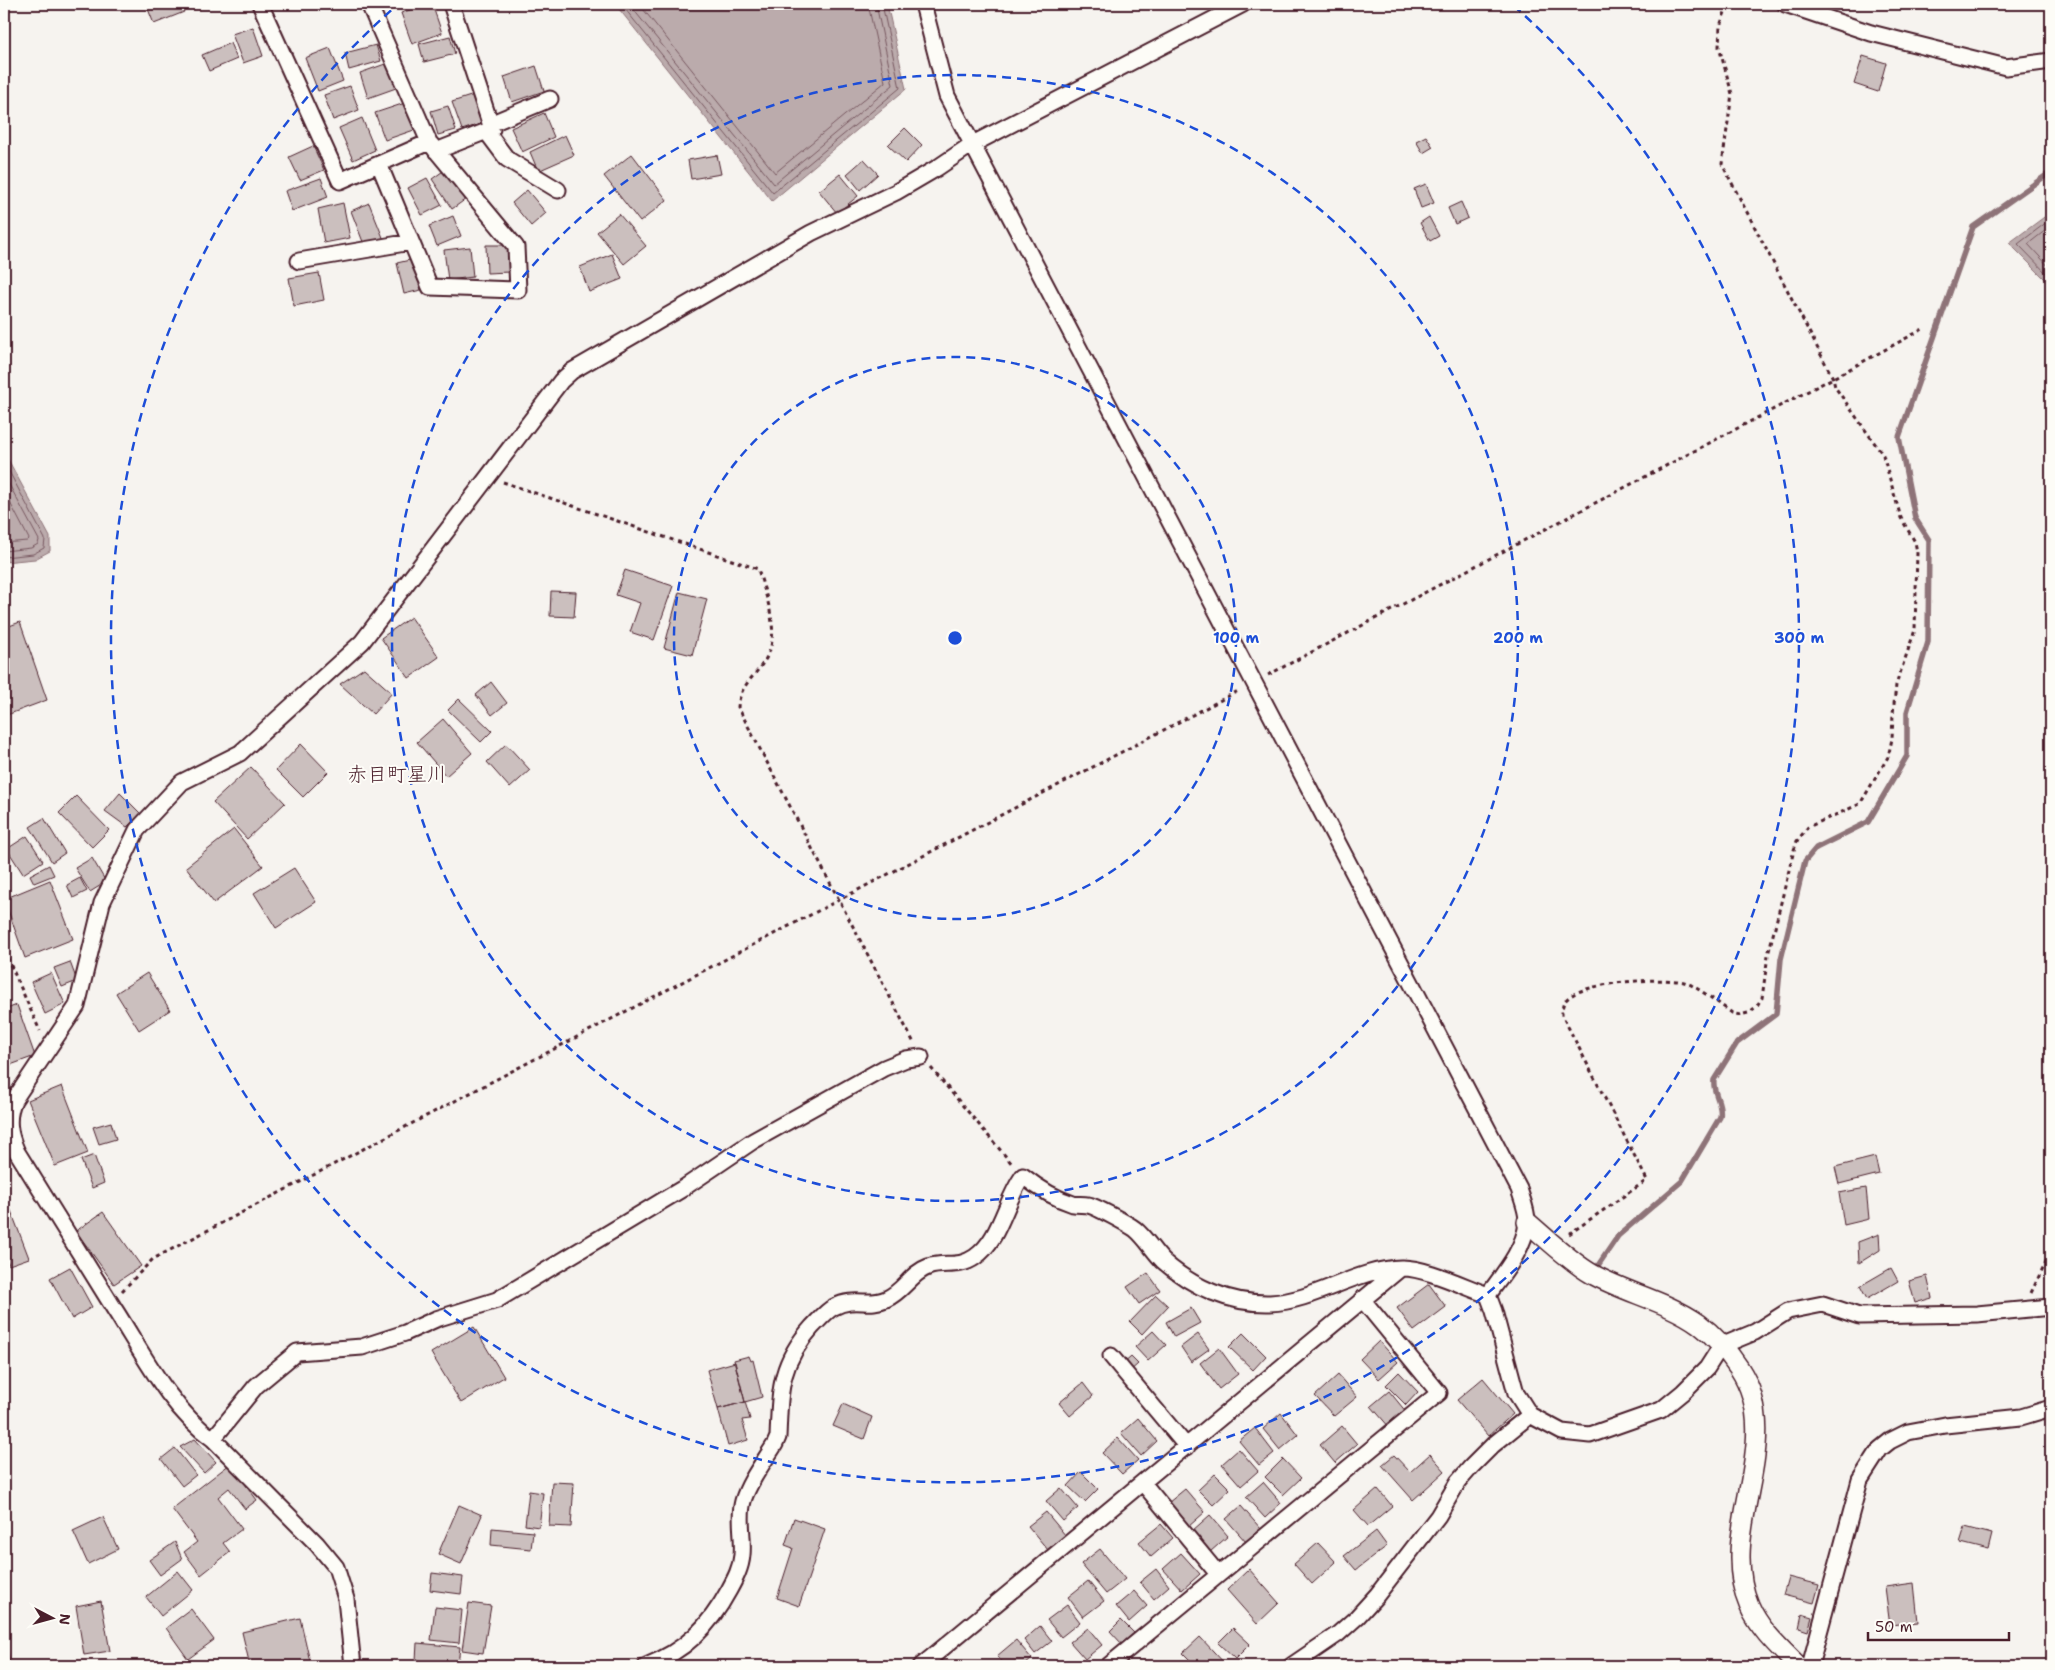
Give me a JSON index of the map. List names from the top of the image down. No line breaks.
{"districts":["赤目町星川"],"scale_bar":"50 m","north":"right","rings":["100 m","200 m","300 m"]}
